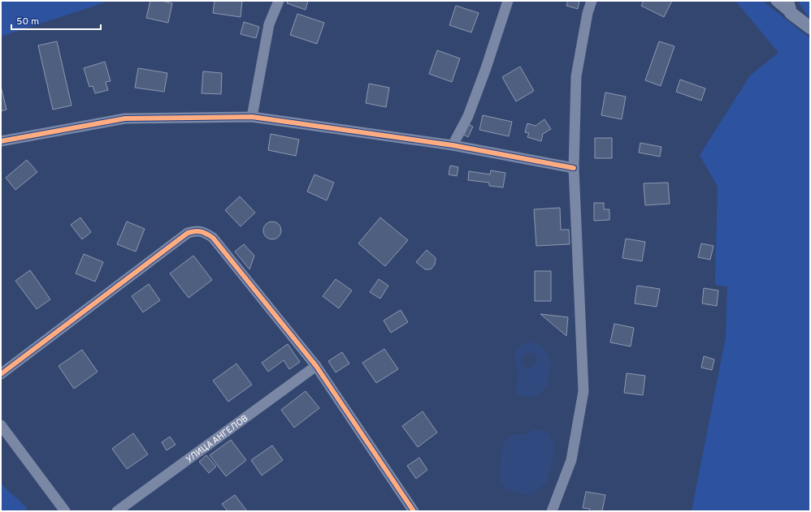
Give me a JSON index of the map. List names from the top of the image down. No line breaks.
{"streets":{"street":["УЛИЦА АНГЕЛОВ"]},"scale_bar":"50 m"}
